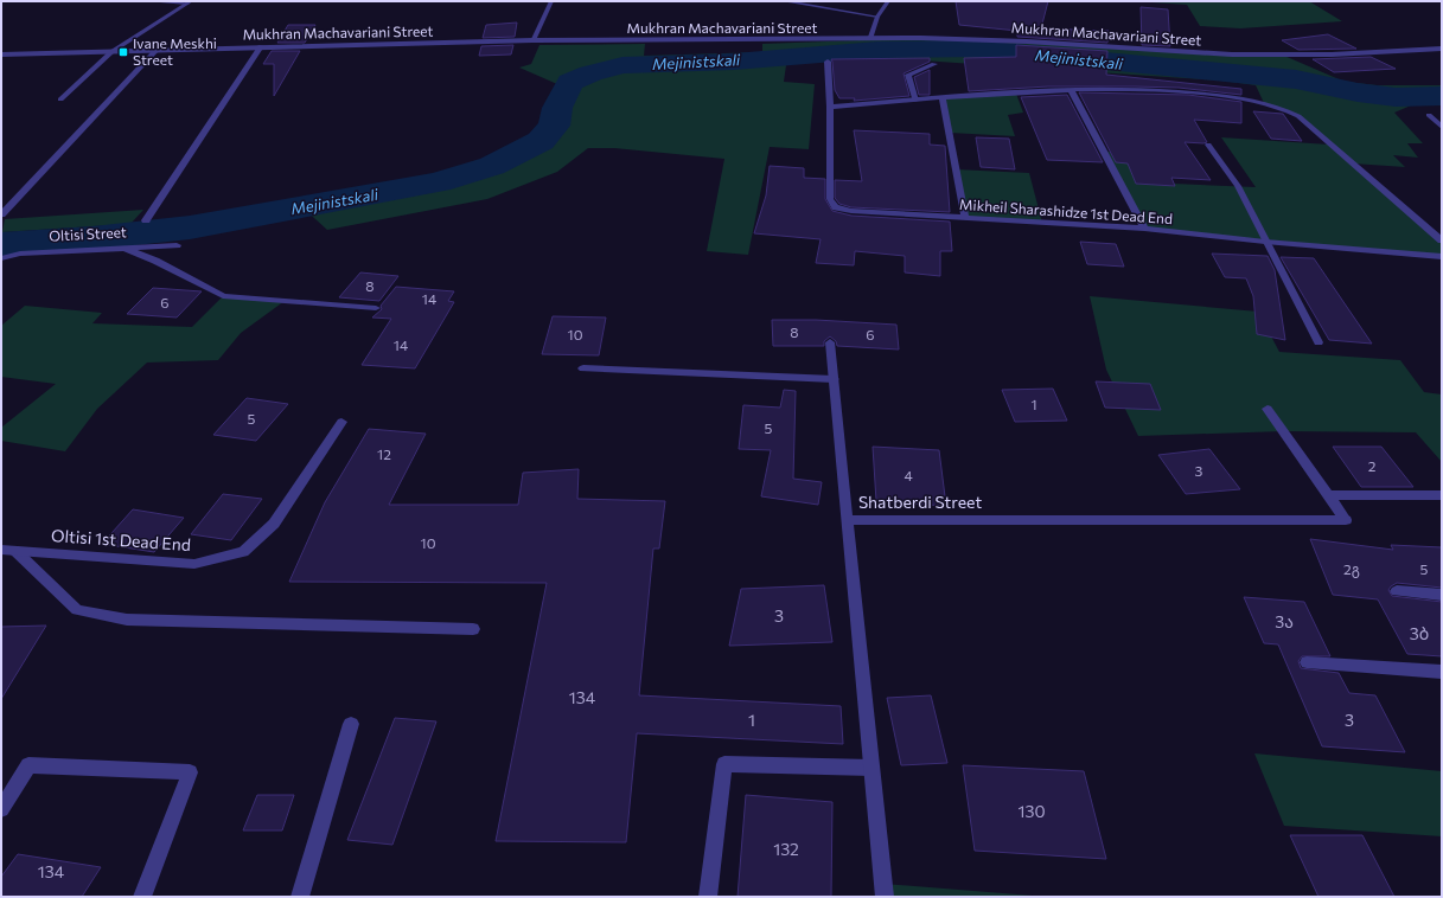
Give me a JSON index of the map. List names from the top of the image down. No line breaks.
{"streets":{"street":["Mukhran Machavariani Street","Mikheil Sharashidze 1st Dead End","Oltisi Street","Shatberdi Street","Oltisi 1st Dead End"]},"water":["Mejinistskali"],"places":{"transit":["Ivane Meskhi Street"]},"house_numbers":["8","14","6","8","10","6","14","1","5","5","12","2","3","4","10","2გ","5","3","3ა","3ბ","134","1","3","130","132","134"]}
